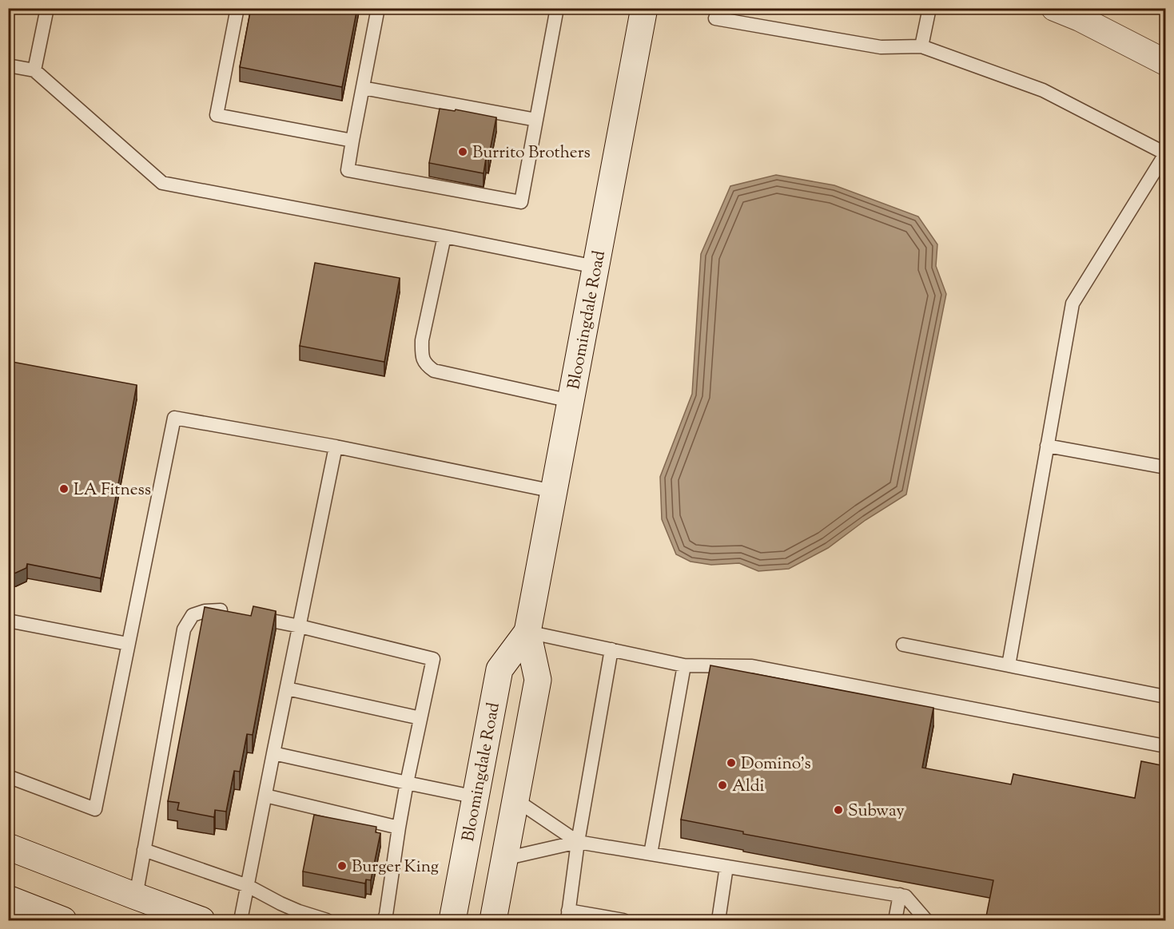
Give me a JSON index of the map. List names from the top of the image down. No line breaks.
{"streets":{"main road":["Bloomingdale Road"]},"places":["Burrito Brothers","LA Fitness","Domino's","Aldi","Subway","Burger King"]}
